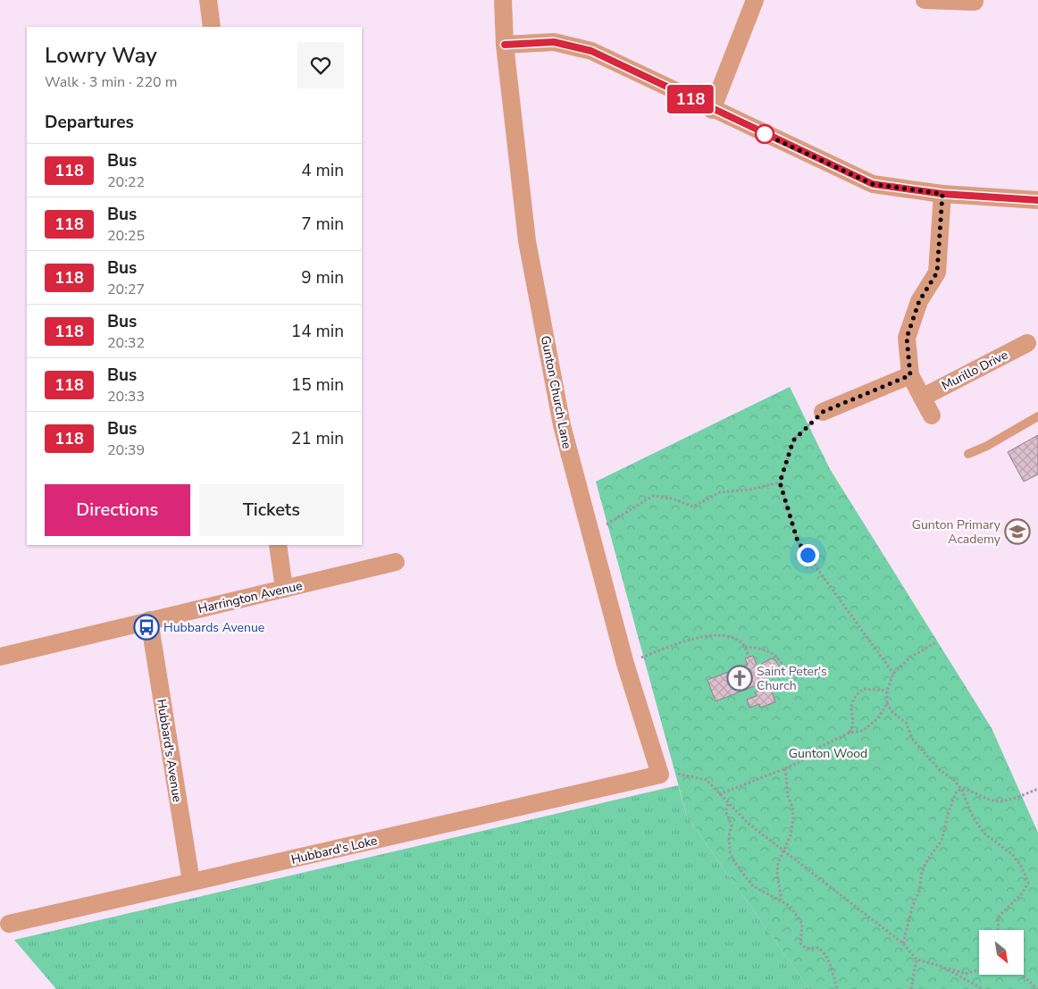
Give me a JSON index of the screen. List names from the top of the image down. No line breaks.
{"streets":{"street":["Murillo Drive","Gunton Church Lane","Harrington Avenue","Hubbard's Avenue","Hubbard's Loke"]},"crossings":[["Gunton Church Lane","Hubbard's Loke"],["Harrington Avenue","Hubbard's Avenue"],["Hubbard's Avenue","Hubbard's Loke"]],"parks":["Gunton Wood"],"places":{"school or university":["Gunton Primary Academy"],"bus stop":["Hubbards Avenue"],"church":["Saint Peter's Church"]},"lines":["bus line 118"],"north":"bottom right","page":{"on_map":"118","heading":[["Lowry Way","Walk · 3 min · 220 m"],"Departures"],"list":[{"mark":"118","name":"Bus","note":"20:22","value":"4 min"},{"mark":"118","name":"Bus","note":"20:25","value":"7 min"},{"mark":"118","name":"Bus","note":"20:27","value":"9 min"},{"mark":"118","name":"Bus","note":"20:32","value":"14 min"},{"mark":"118","name":"Bus","note":"20:33","value":"15 min"},{"mark":"118","name":"Bus","note":"20:39","value":"21 min"}],"buttons":["Directions","Tickets"]}}
